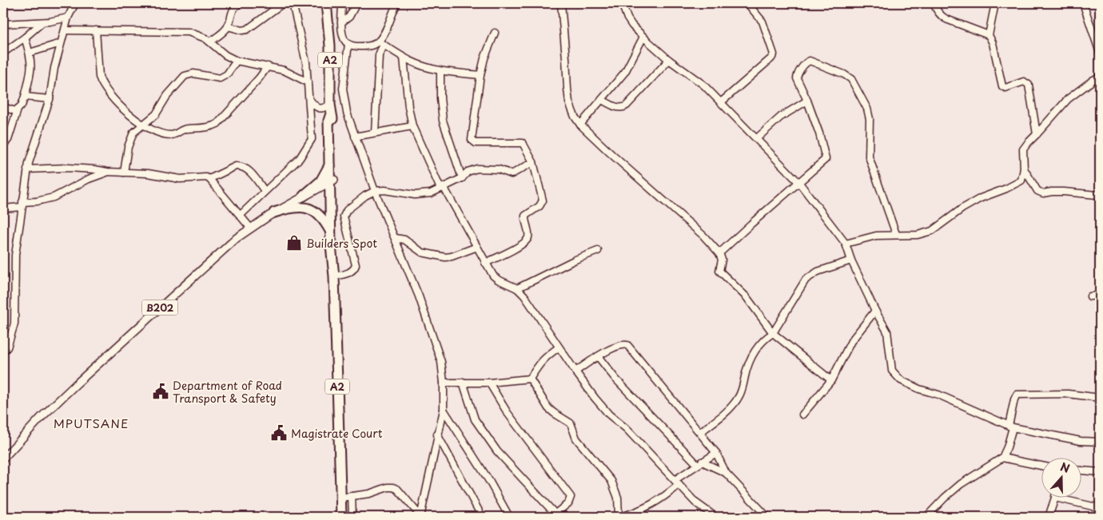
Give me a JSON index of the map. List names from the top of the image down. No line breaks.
{"streets":{"highway":["A2"],"main road":["B202"]},"crossings":[["A2","B202"]],"districts":["MPUTSANE"],"places":{"shop":["Builders Spot"],"public building":["Department of Road Transport & Safety","Magistrate Court"]},"north":"top"}
